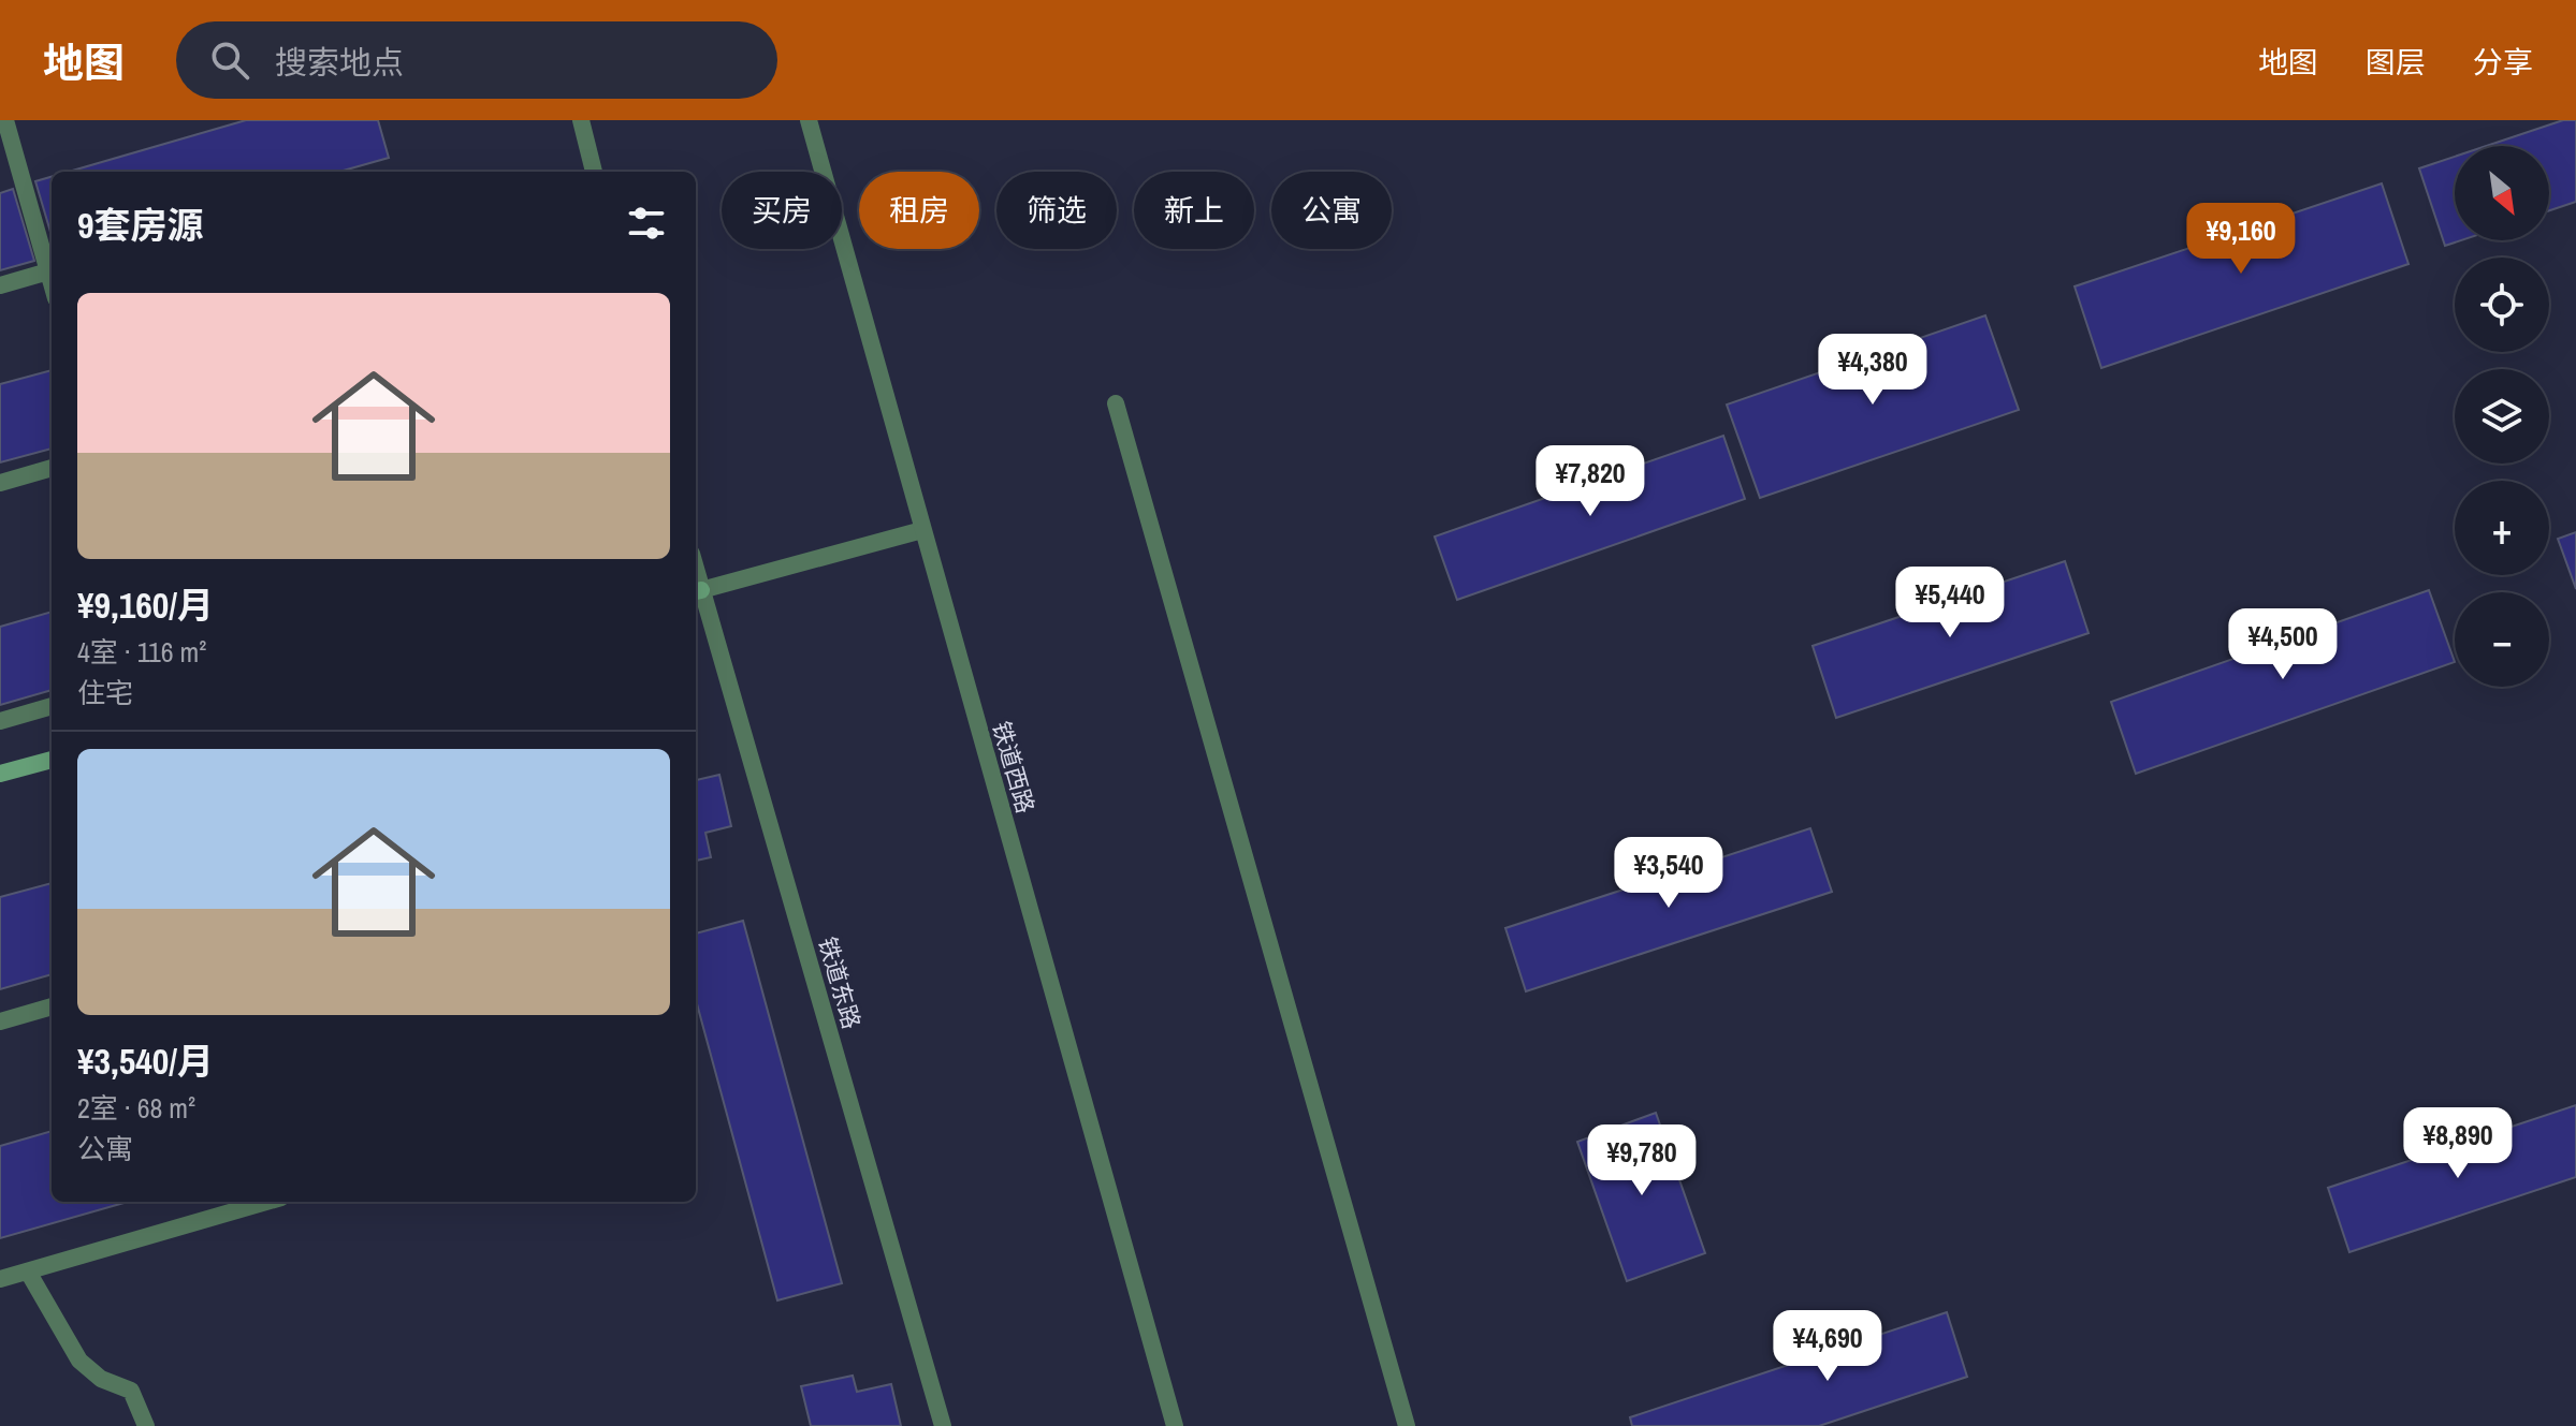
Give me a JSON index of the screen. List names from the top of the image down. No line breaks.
{"streets":{"street":["铁道西路","铁道东路"]},"north":"bottom right","page":{"header":"地图","search":"搜索地点","nav":["地图","图层","分享"],"map_buttons":["+","−"],"chip":["买房","租房","筛选","新上","公寓"],"heading":"9套房源","price":["¥9,160","¥4,380","¥7,820","¥5,440","¥4,500","¥3,540","¥8,890","¥9,780","¥4,690"],"list":[{"name":"¥9,160/月","note":"4室 · 116 m² · 住宅"},{"name":"¥3,540/月","note":"2室 · 68 m² · 公寓"}]}}
